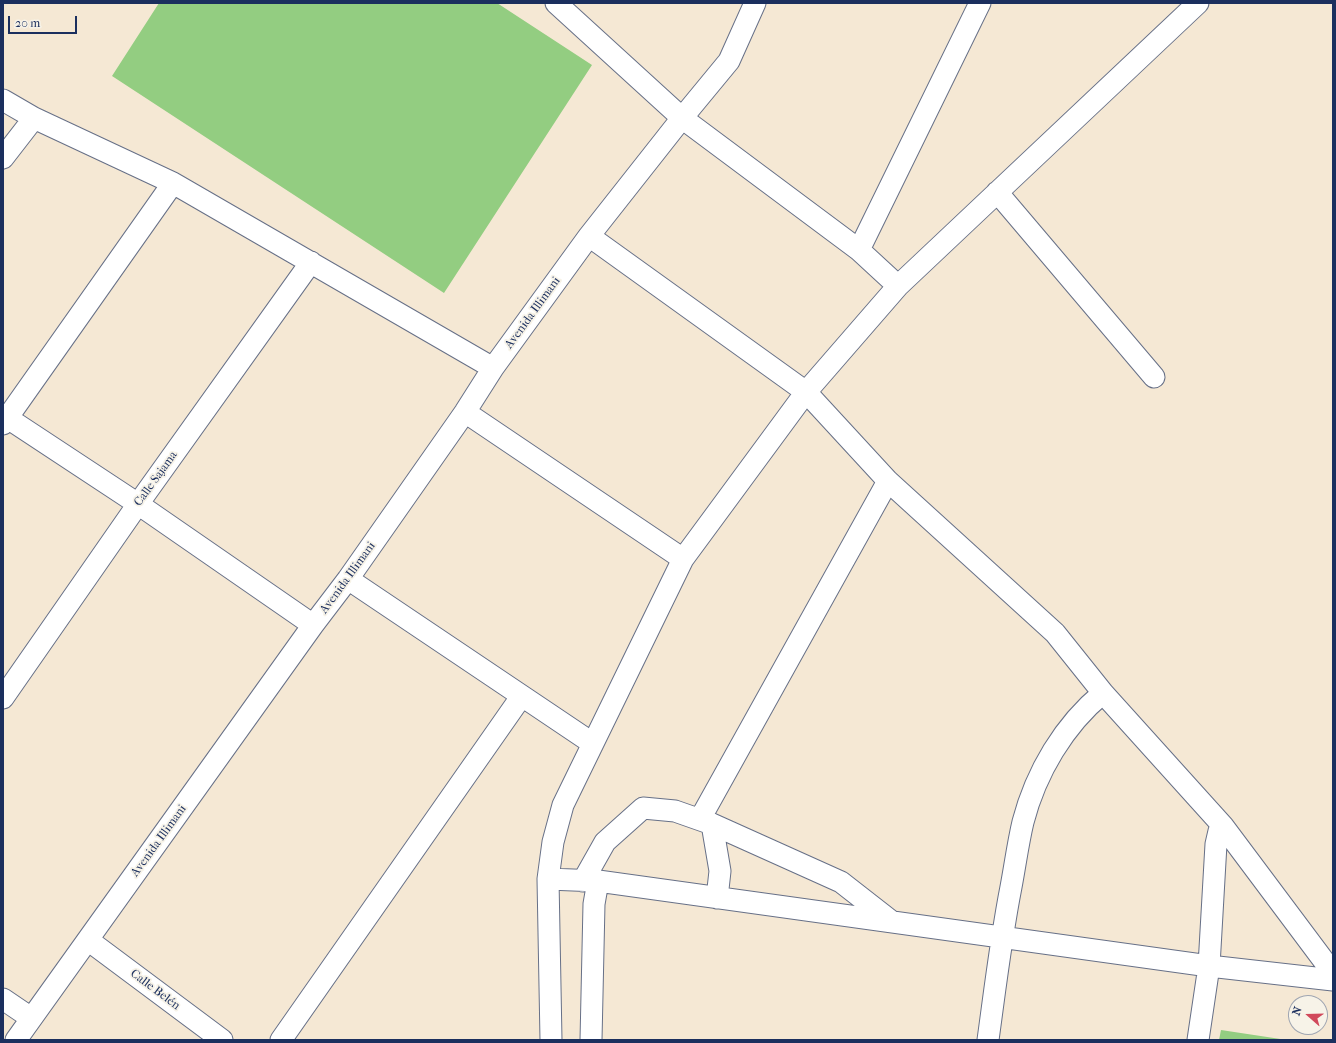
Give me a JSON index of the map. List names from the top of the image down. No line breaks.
{"streets":{"street":["Avenida Illimani","Calle Sajama","Calle Belén"]},"crossings":[["Avenida Illimani","Calle Belén"]],"scale_bar":"20 m","north":"left"}
